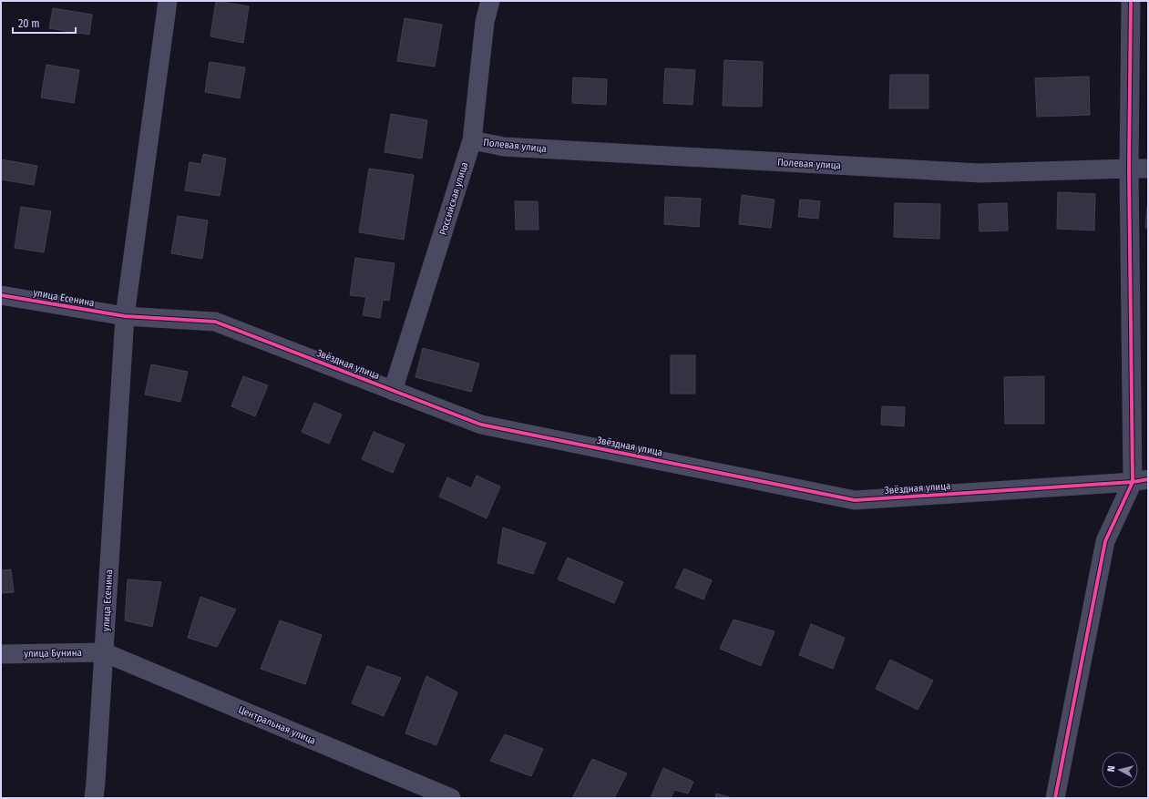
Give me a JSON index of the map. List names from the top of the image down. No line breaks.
{"streets":{"street":["Полевая улица","Российская улица","улица Есенина","Звёздная улица","улица Бунина","Центральная улица"]},"crossings":[["Полевая улица","Российская улица"],["Российская улица","Звёздная улица"],["улица Есенина","Звёздная улица"],["улица Есенина","улица Бунина"],["улица Есенина","Центральная улица"],["улица Бунина","Центральная улица"]],"scale_bar":"20 m","north":"left"}
